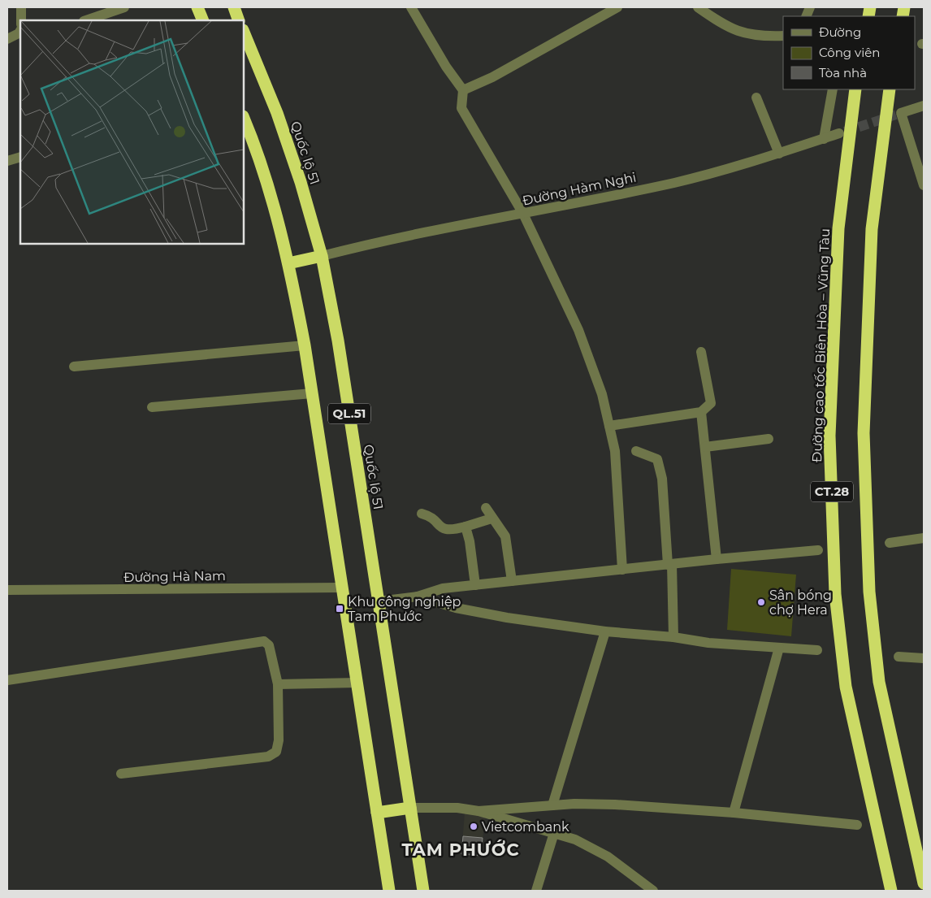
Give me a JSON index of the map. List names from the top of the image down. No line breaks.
{"streets":{"highway":["Quốc lộ 51","Đường cao tốc Biên Hòa – Vũng Tàu","QL.51","CT.28"],"street":["Đường Hàm Nghi","Đường Hà Nam"]},"crossings":[["Quốc lộ 51","Đường Hàm Nghi"],["QL.51","Đường Hà Nam"]],"districts":["TAM PHƯỚC"],"places":{"other":["Sân bóng chợ Hera","Vietcombank"],"transit":["Khu công nghiệp Tam Phước"]},"legend":["Đường","Công viên","Tòa nhà"]}
